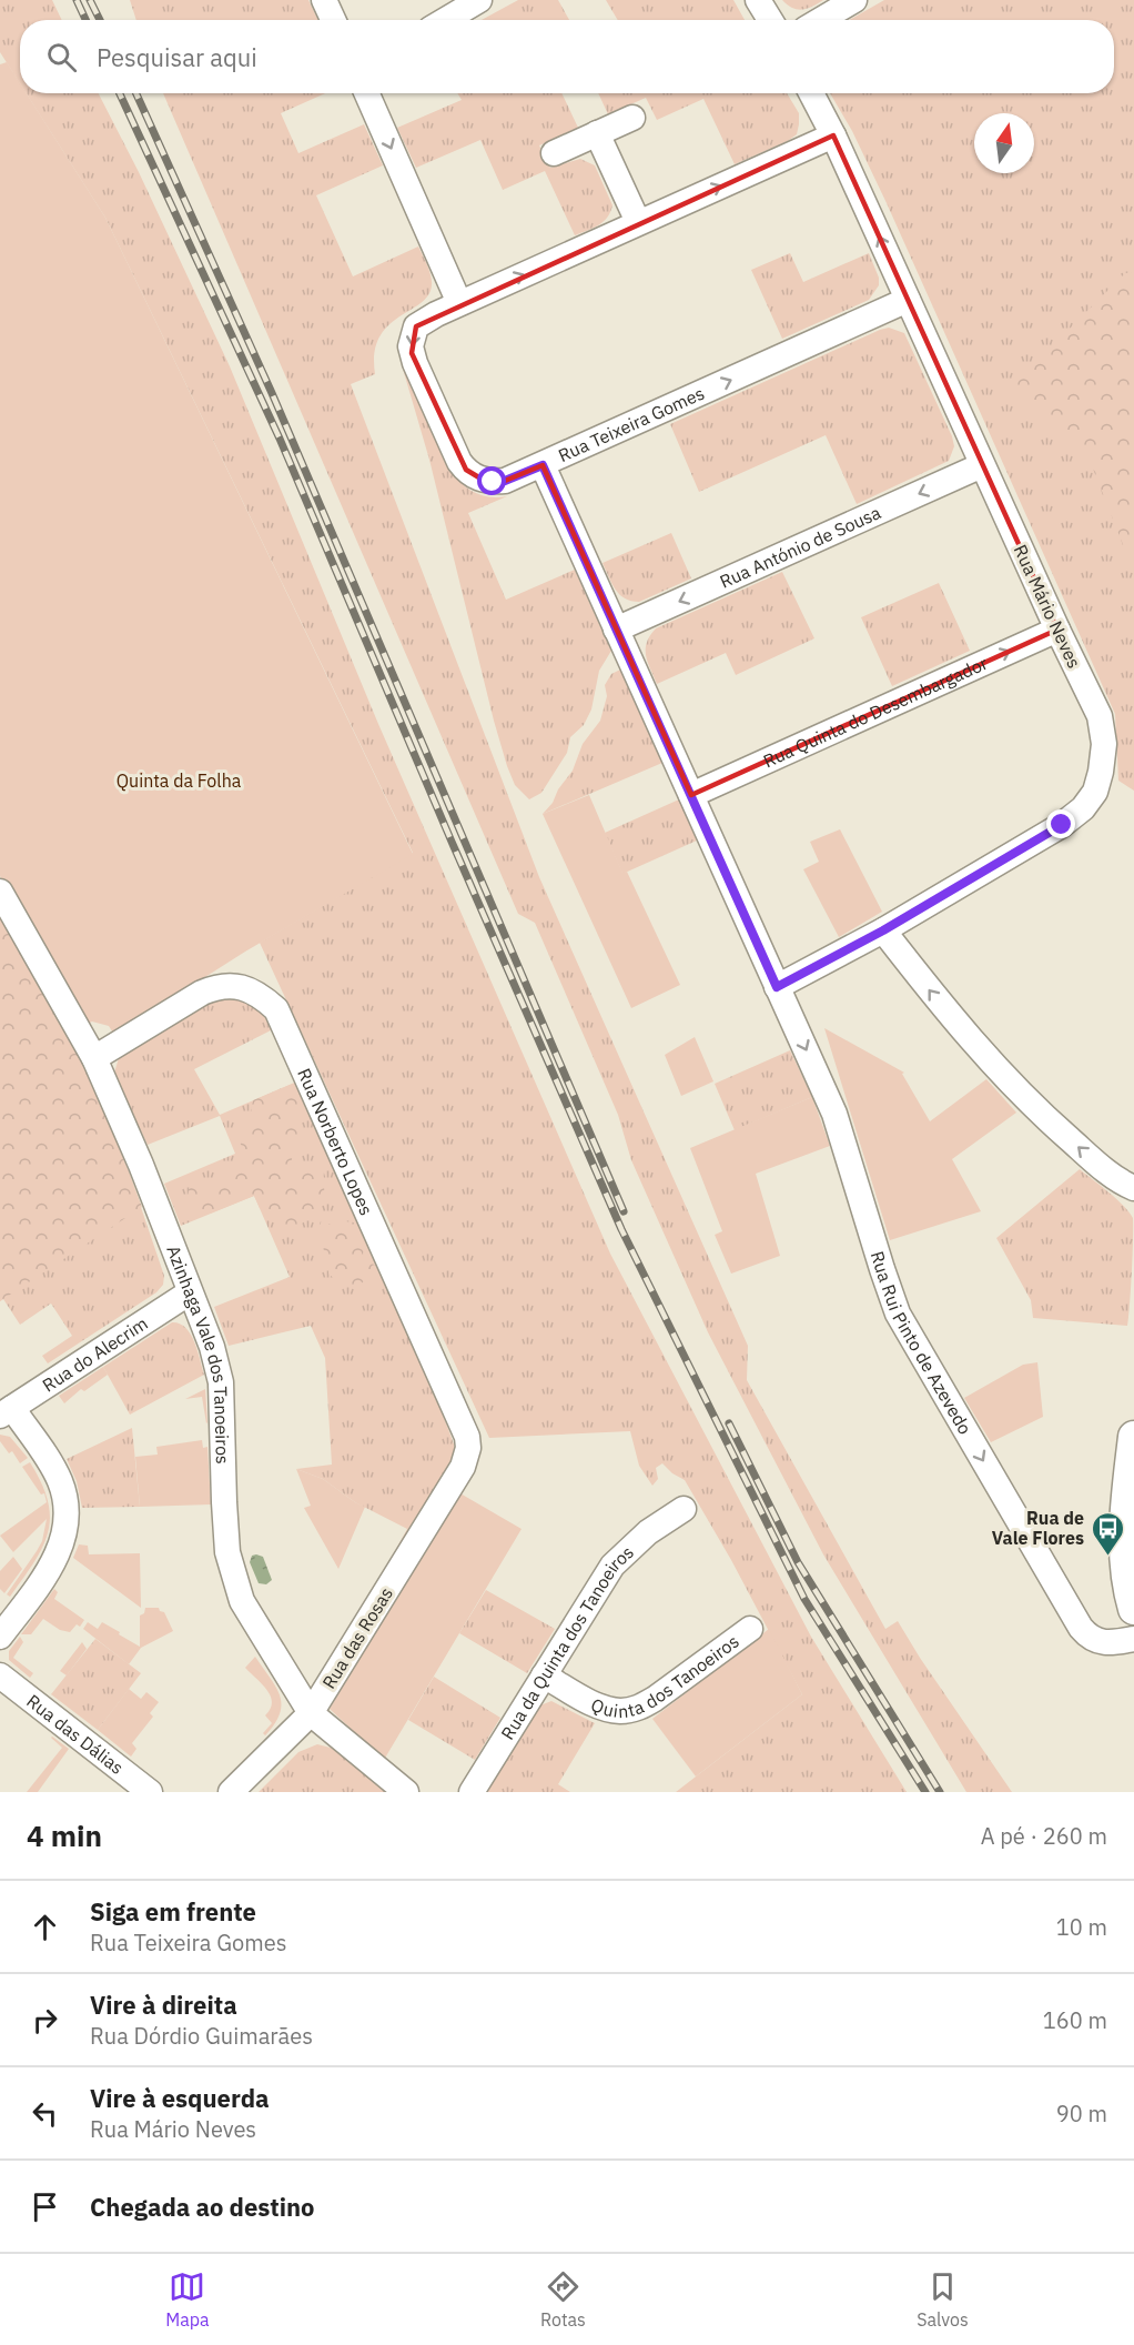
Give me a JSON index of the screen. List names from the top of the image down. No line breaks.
{"streets":{"street":["Rua Teixeira Gomes","Rua António de Sousa","Rua Mário Neves","Rua Quinta do Desembargador","Rua Norberto Lopes","Rua Rui Pinto de Azevedo","Rua do Alecrim","Azinhaga Vale dos Tanoeiros","Rua das Rosas","Rua da Quinta dos Tanoeiros","Quinta dos Tanoeiros","Rua das Dálias"]},"crossings":[["Rua Teixeira Gomes","Rua Mário Neves"],["Rua Teixeira Gomes","Rua Rui Pinto de Azevedo"],["Rua António de Sousa","Rua Mário Neves"],["Rua António de Sousa","Rua Rui Pinto de Azevedo"],["Rua Mário Neves","Rua Quinta do Desembargador"],["Rua Mário Neves","Rua Rui Pinto de Azevedo"],["Rua Quinta do Desembargador","Rua Rui Pinto de Azevedo"],["Rua Norberto Lopes","Azinhaga Vale dos Tanoeiros"],["Rua Norberto Lopes","Rua das Rosas"],["Rua do Alecrim","Azinhaga Vale dos Tanoeiros"],["Azinhaga Vale dos Tanoeiros","Rua das Rosas"],["Rua da Quinta dos Tanoeiros","Quinta dos Tanoeiros"]],"one_way":["Rua António de Sousa","Rua Quinta do Desembargador"],"parks":["Quinta da Folha"],"places":{"bus stop":["Rua de Vale Flores"]},"north":"top","page":{"search":"Pesquisar aqui","heading":["4 min","A pé · 260 m"],"list":[["Siga em frente","Rua Teixeira Gomes","10 m"],["Vire à direita","Rua Dórdio Guimarães","160 m"],["Vire à esquerda","Rua Mário Neves","90 m"],"Chegada ao destino"],"nav":["Mapa","Rotas","Salvos"]}}
